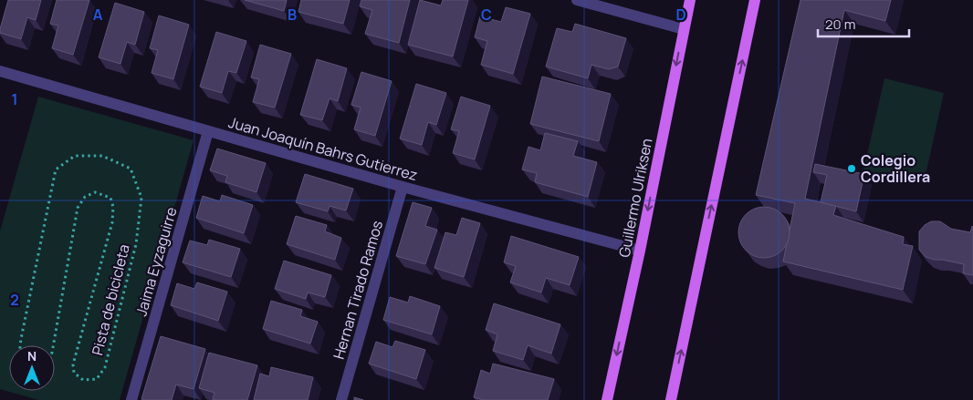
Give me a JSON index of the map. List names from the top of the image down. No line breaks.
{"streets":{"main road":["Guillermo Ulriksen"],"street":["Juan Joaquín Bahrs Gutierrez","Jaima Eyzaguirre","Hernan Tirado Ramos"],"path":["Pista de bicicleta"]},"crossings":[["Juan Joaquín Bahrs Gutierrez","Guillermo Ulriksen"],["Juan Joaquín Bahrs Gutierrez","Jaima Eyzaguirre"],["Juan Joaquín Bahrs Gutierrez","Hernan Tirado Ramos"]],"places":["Colegio Cordillera"],"scale_bar":"20 m","north":"top","grid":{"columns":["A","B","C","D"],"rows":["1","2"]}}
